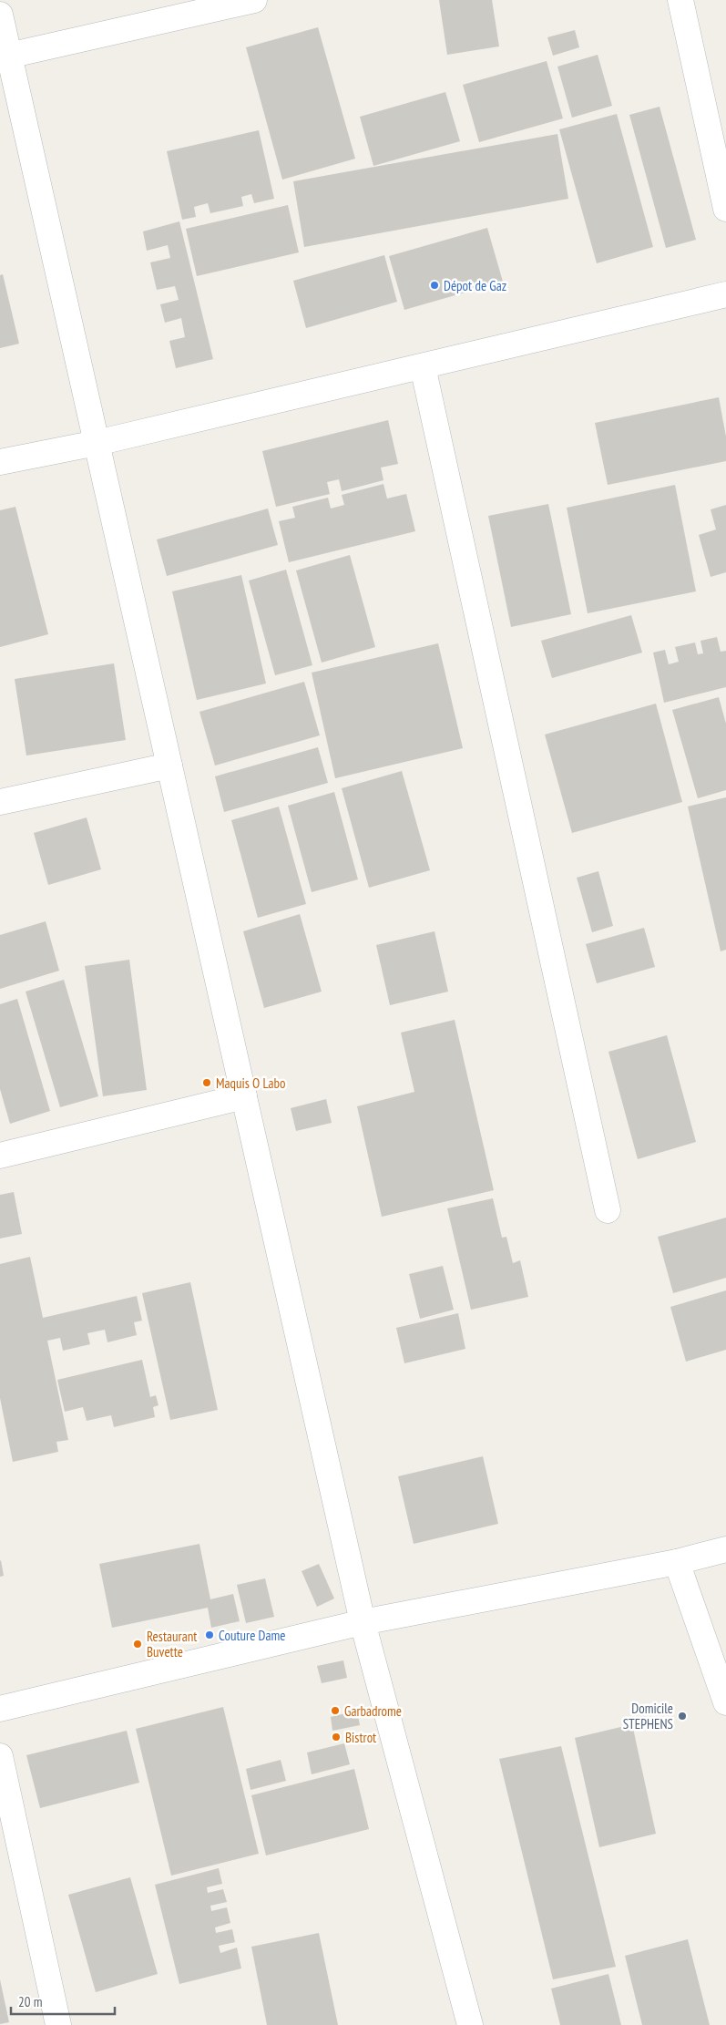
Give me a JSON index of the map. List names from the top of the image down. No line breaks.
{"places":["Dépot de Gaz","Maquis O Labo","Couture Dame","Restaurant Buvette","Garbadrome","Domicile STEPHENS","Bistrot"],"scale_bar":"20 m"}
